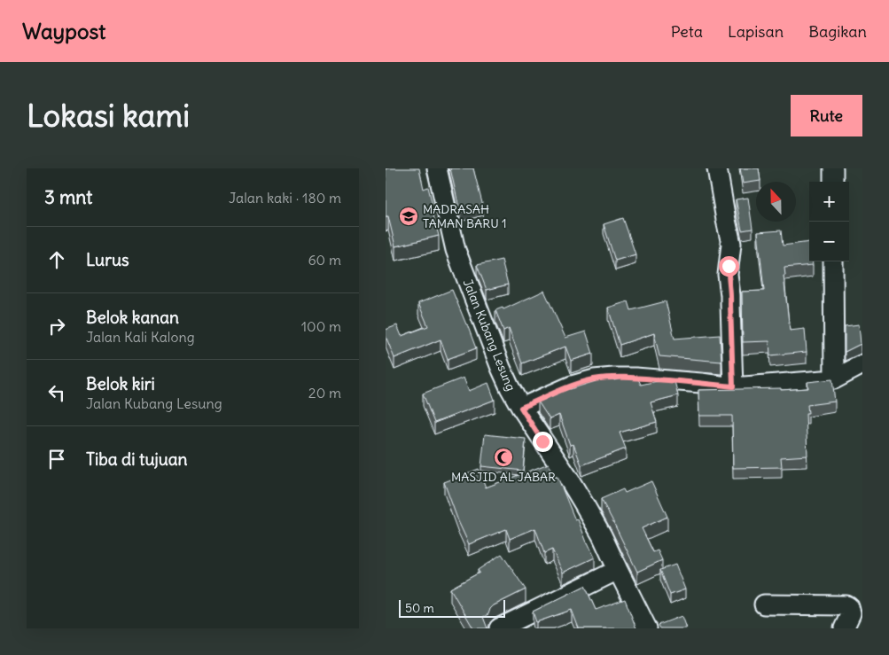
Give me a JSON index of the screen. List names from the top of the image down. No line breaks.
{"streets":{"street":["Jalan Kubang Lesung"]},"places":{"school or university":["MADRASAH TAMAN BARU 1"],"mosque":["MASJID AL JABAR"]},"scale_bar":"50 m","north":"top","page":{"header":"Waypost","nav":["Peta","Lapisan","Bagikan"],"buttons":"Rute","title":"Lokasi kami","heading":["3 mnt","Jalan kaki · 180 m"],"map_buttons":["+","−"],"list":[["Lurus","60 m"],["Belok kanan","Jalan Kali Kalong","100 m"],["Belok kiri","Jalan Kubang Lesung","20 m"],"Tiba di tujuan"],"scale":"50 m"}}
